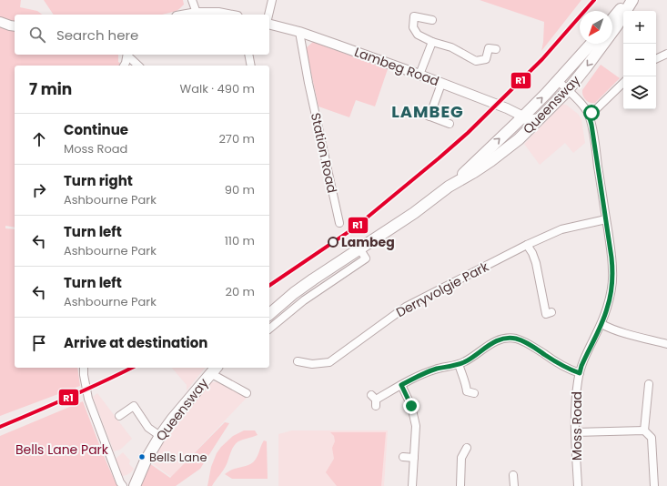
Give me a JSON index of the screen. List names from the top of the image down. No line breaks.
{"streets":{"highway":["Queensway"],"main road":["Lambeg Road"],"street":["Station Road","Derryvolgie Park","Moss Road"]},"crossings":[["Lambeg Road","Queensway"],["Lambeg Road","Station Road"],["Queensway","Moss Road"],["Derryvolgie Park","Moss Road"]],"districts":["LAMBEG"],"parks":["Bells Lane Park"],"places":["Lambeg","Bells Lane"],"lines":["transit line R1"],"north":"bottom left","page":{"map_buttons":["+","−"],"search":"Search here","heading":["7 min","Walk · 490 m"],"list":[["Continue","Moss Road","270 m"],["Turn right","Ashbourne Park","90 m"],["Turn left","Ashbourne Park","110 m"],["Turn left","Ashbourne Park","20 m"],"Arrive at destination"]}}
